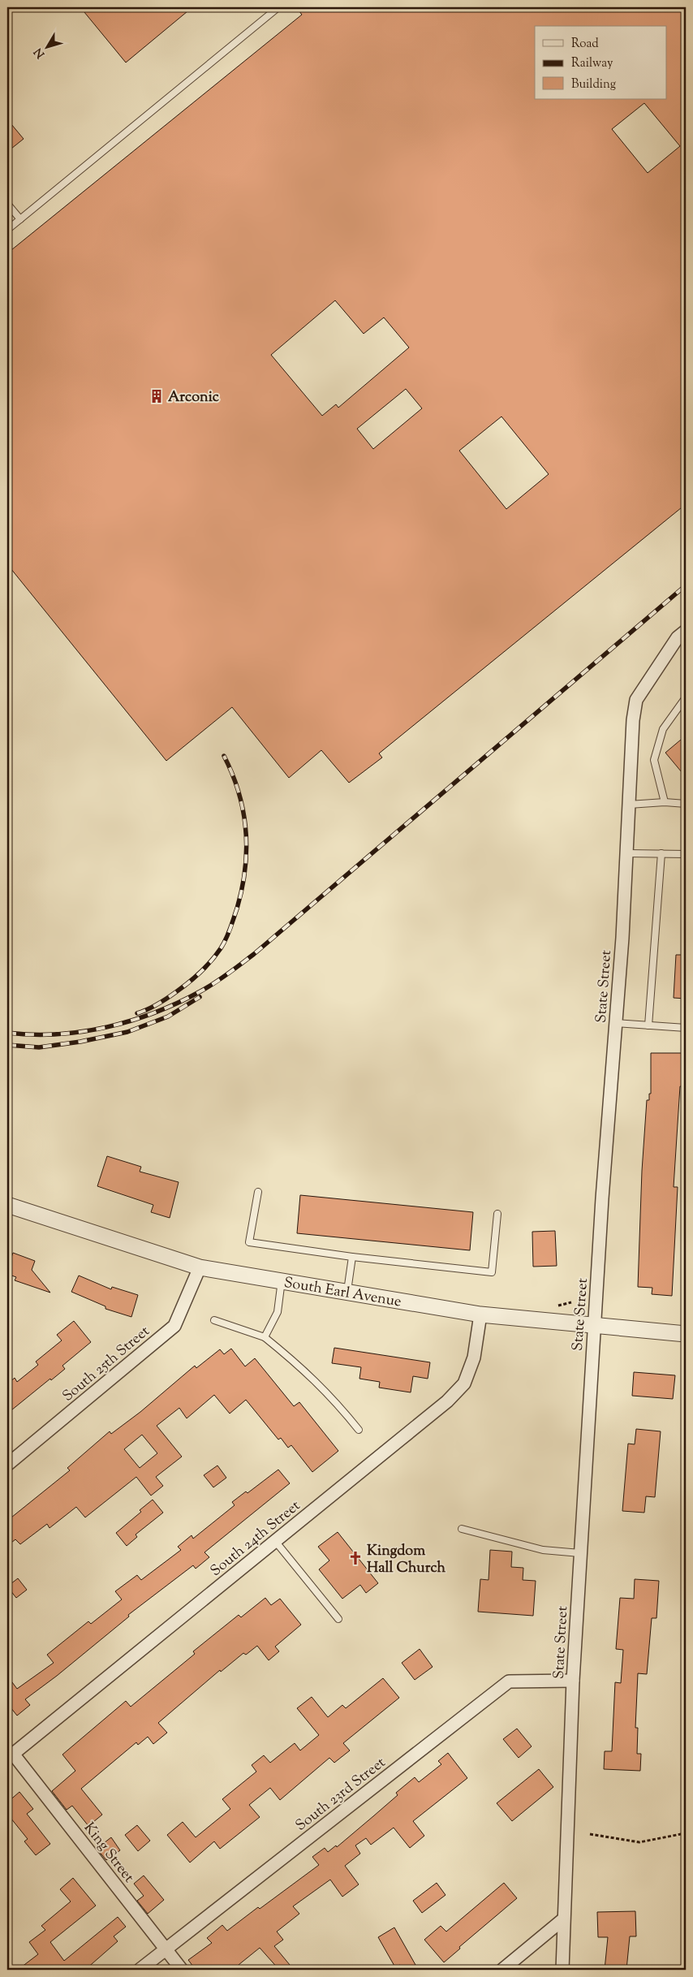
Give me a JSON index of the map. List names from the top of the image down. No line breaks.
{"streets":{"street":["State Street","South Earl Avenue","South 25th Street","South 24th Street","South 23rd Street","King Street"]},"crossings":[["State Street","South Earl Avenue"],["State Street","South 23rd Street"],["South Earl Avenue","South 25th Street"],["South Earl Avenue","South 24th Street"],["South 24th Street","King Street"],["South 23rd Street","King Street"]],"places":{"building":["Arconic"],"church":["Kingdom Hall Church"]},"legend":["Road","Railway","Building"],"north":"bottom left"}
